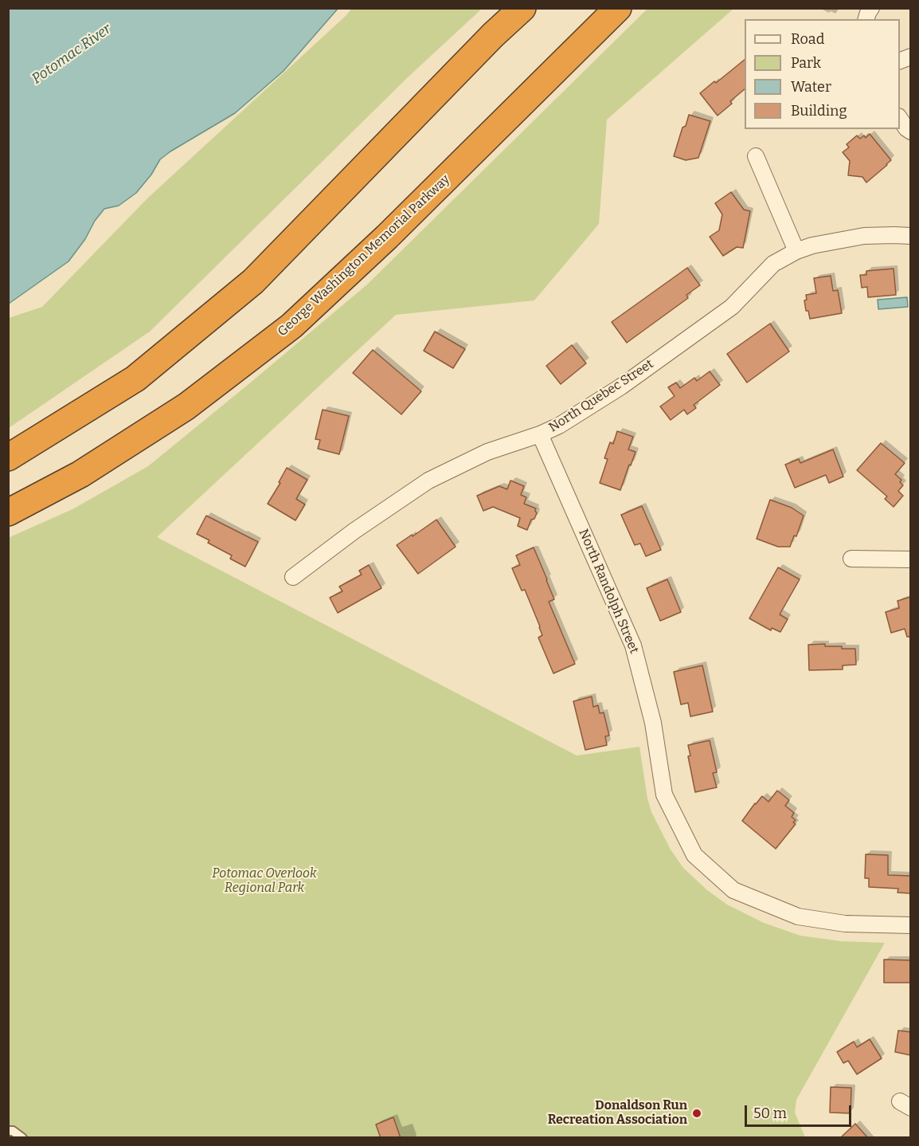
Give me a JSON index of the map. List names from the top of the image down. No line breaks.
{"streets":{"highway":["George Washington Memorial Parkway"],"street":["North Quebec Street","North Randolph Street"]},"crossings":[["North Quebec Street","North Randolph Street"]],"water":["Potomac River"],"parks":["Potomac Overlook Regional Park"],"places":["Donaldson Run Recreation Association"],"legend":["Road","Park","Water","Building"],"scale_bar":"50 m"}
